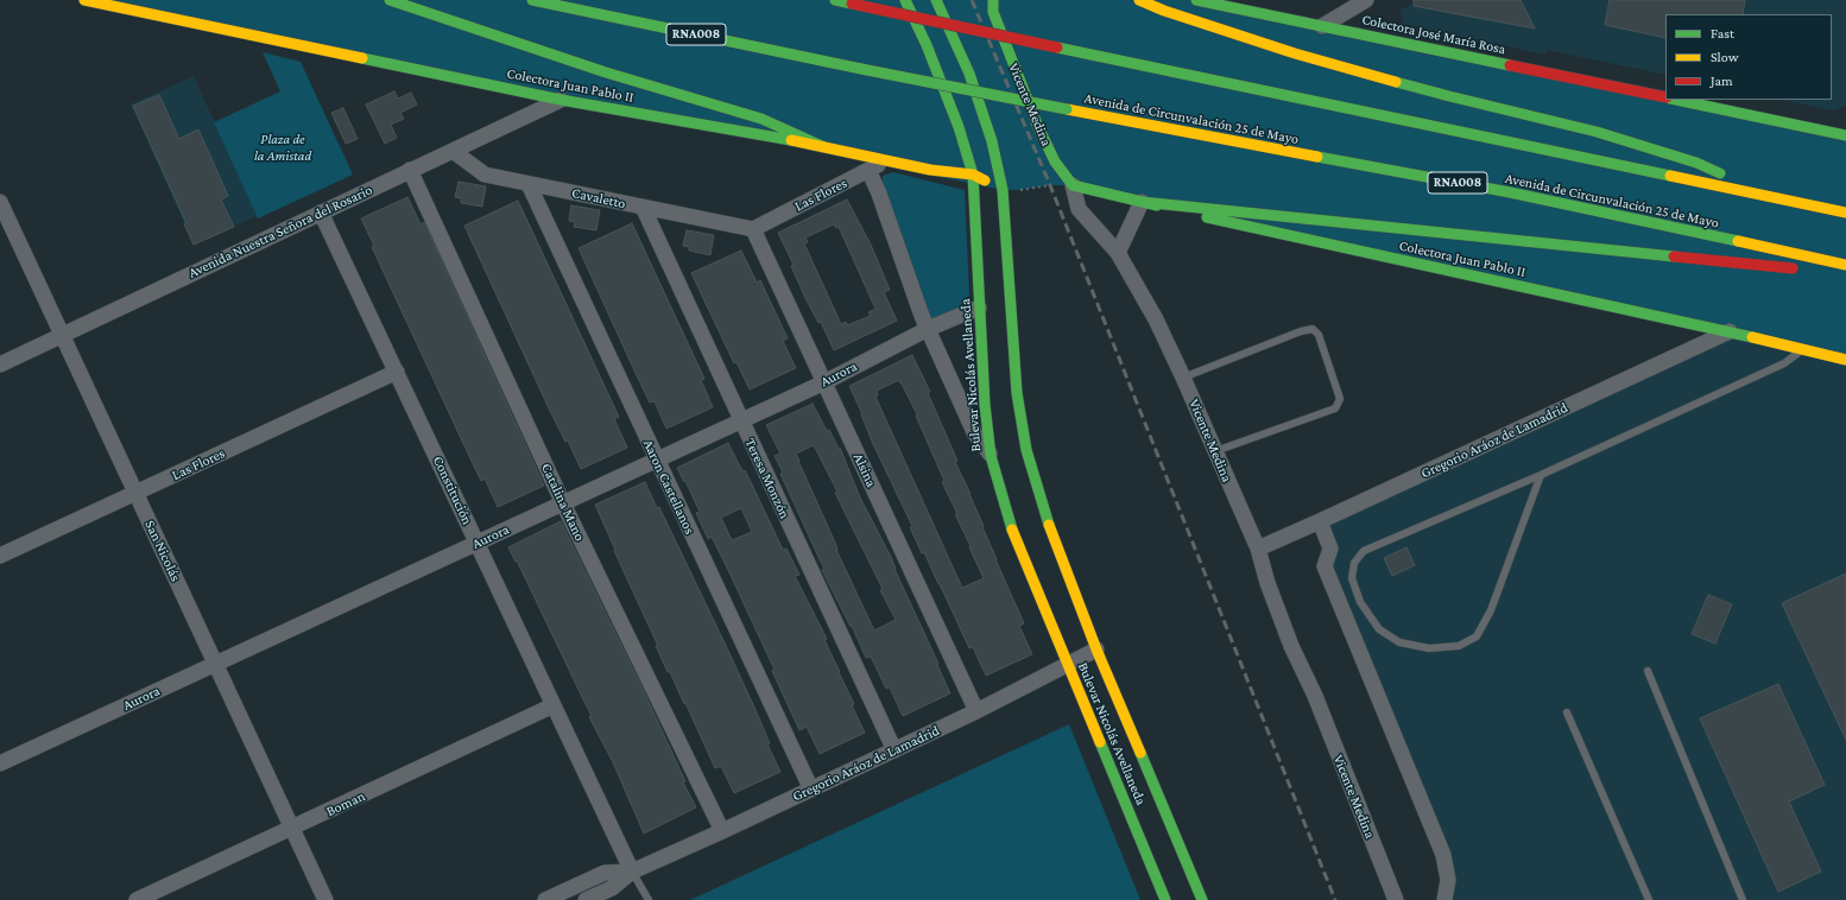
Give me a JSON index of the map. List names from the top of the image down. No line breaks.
{"streets":{"main road":["RNA008","Colectora José María Rosa","Colectora Juan Pablo II","Vicente Medina","Avenida de Circunvalación 25 de Mayo","Bulevar Nicolás Avellaneda"],"street":["Las Flores","Cavaletto","Avenida Nuestra Señora del Rosario","Aurora","Gregorio Aráoz de Lamadrid","Alsina","Teresa Monzón","Aaron Castellanos","Constitución","Catalina Mano","San Nicolás","Boman"]},"crossings":[["Colectora Juan Pablo II","Vicente Medina"],["Colectora Juan Pablo II","Las Flores"],["Colectora Juan Pablo II","Avenida Nuestra Señora del Rosario"],["Colectora Juan Pablo II","Bulevar Nicolás Avellaneda"],["Colectora Juan Pablo II","Gregorio Aráoz de Lamadrid"],["Vicente Medina","Gregorio Aráoz de Lamadrid"],["Las Flores","Cavaletto"],["Las Flores","Alsina"],["Las Flores","Constitución"],["Las Flores","San Nicolás"],["Cavaletto","Avenida Nuestra Señora del Rosario"],["Cavaletto","Alsina"],["Cavaletto","Teresa Monzón"],["Cavaletto","Aaron Castellanos"],["Avenida Nuestra Señora del Rosario","Constitución"],["Avenida Nuestra Señora del Rosario","Catalina Mano"],["Avenida Nuestra Señora del Rosario","San Nicolás"],["Aurora","Bulevar Nicolás Avellaneda"],["Aurora","Alsina"],["Aurora","Teresa Monzón"],["Aurora","Aaron Castellanos"],["Aurora","Constitución"],["Aurora","Catalina Mano"],["Aurora","San Nicolás"],["Bulevar Nicolás Avellaneda","Gregorio Aráoz de Lamadrid"],["Gregorio Aráoz de Lamadrid","Alsina"],["Gregorio Aráoz de Lamadrid","Teresa Monzón"],["Gregorio Aráoz de Lamadrid","Aaron Castellanos"],["Gregorio Aráoz de Lamadrid","Constitución"],["Gregorio Aráoz de Lamadrid","Catalina Mano"],["Constitución","Boman"],["San Nicolás","Boman"]],"parks":["Plaza de la Amistad"],"legend":["Fast","Slow","Jam"]}
